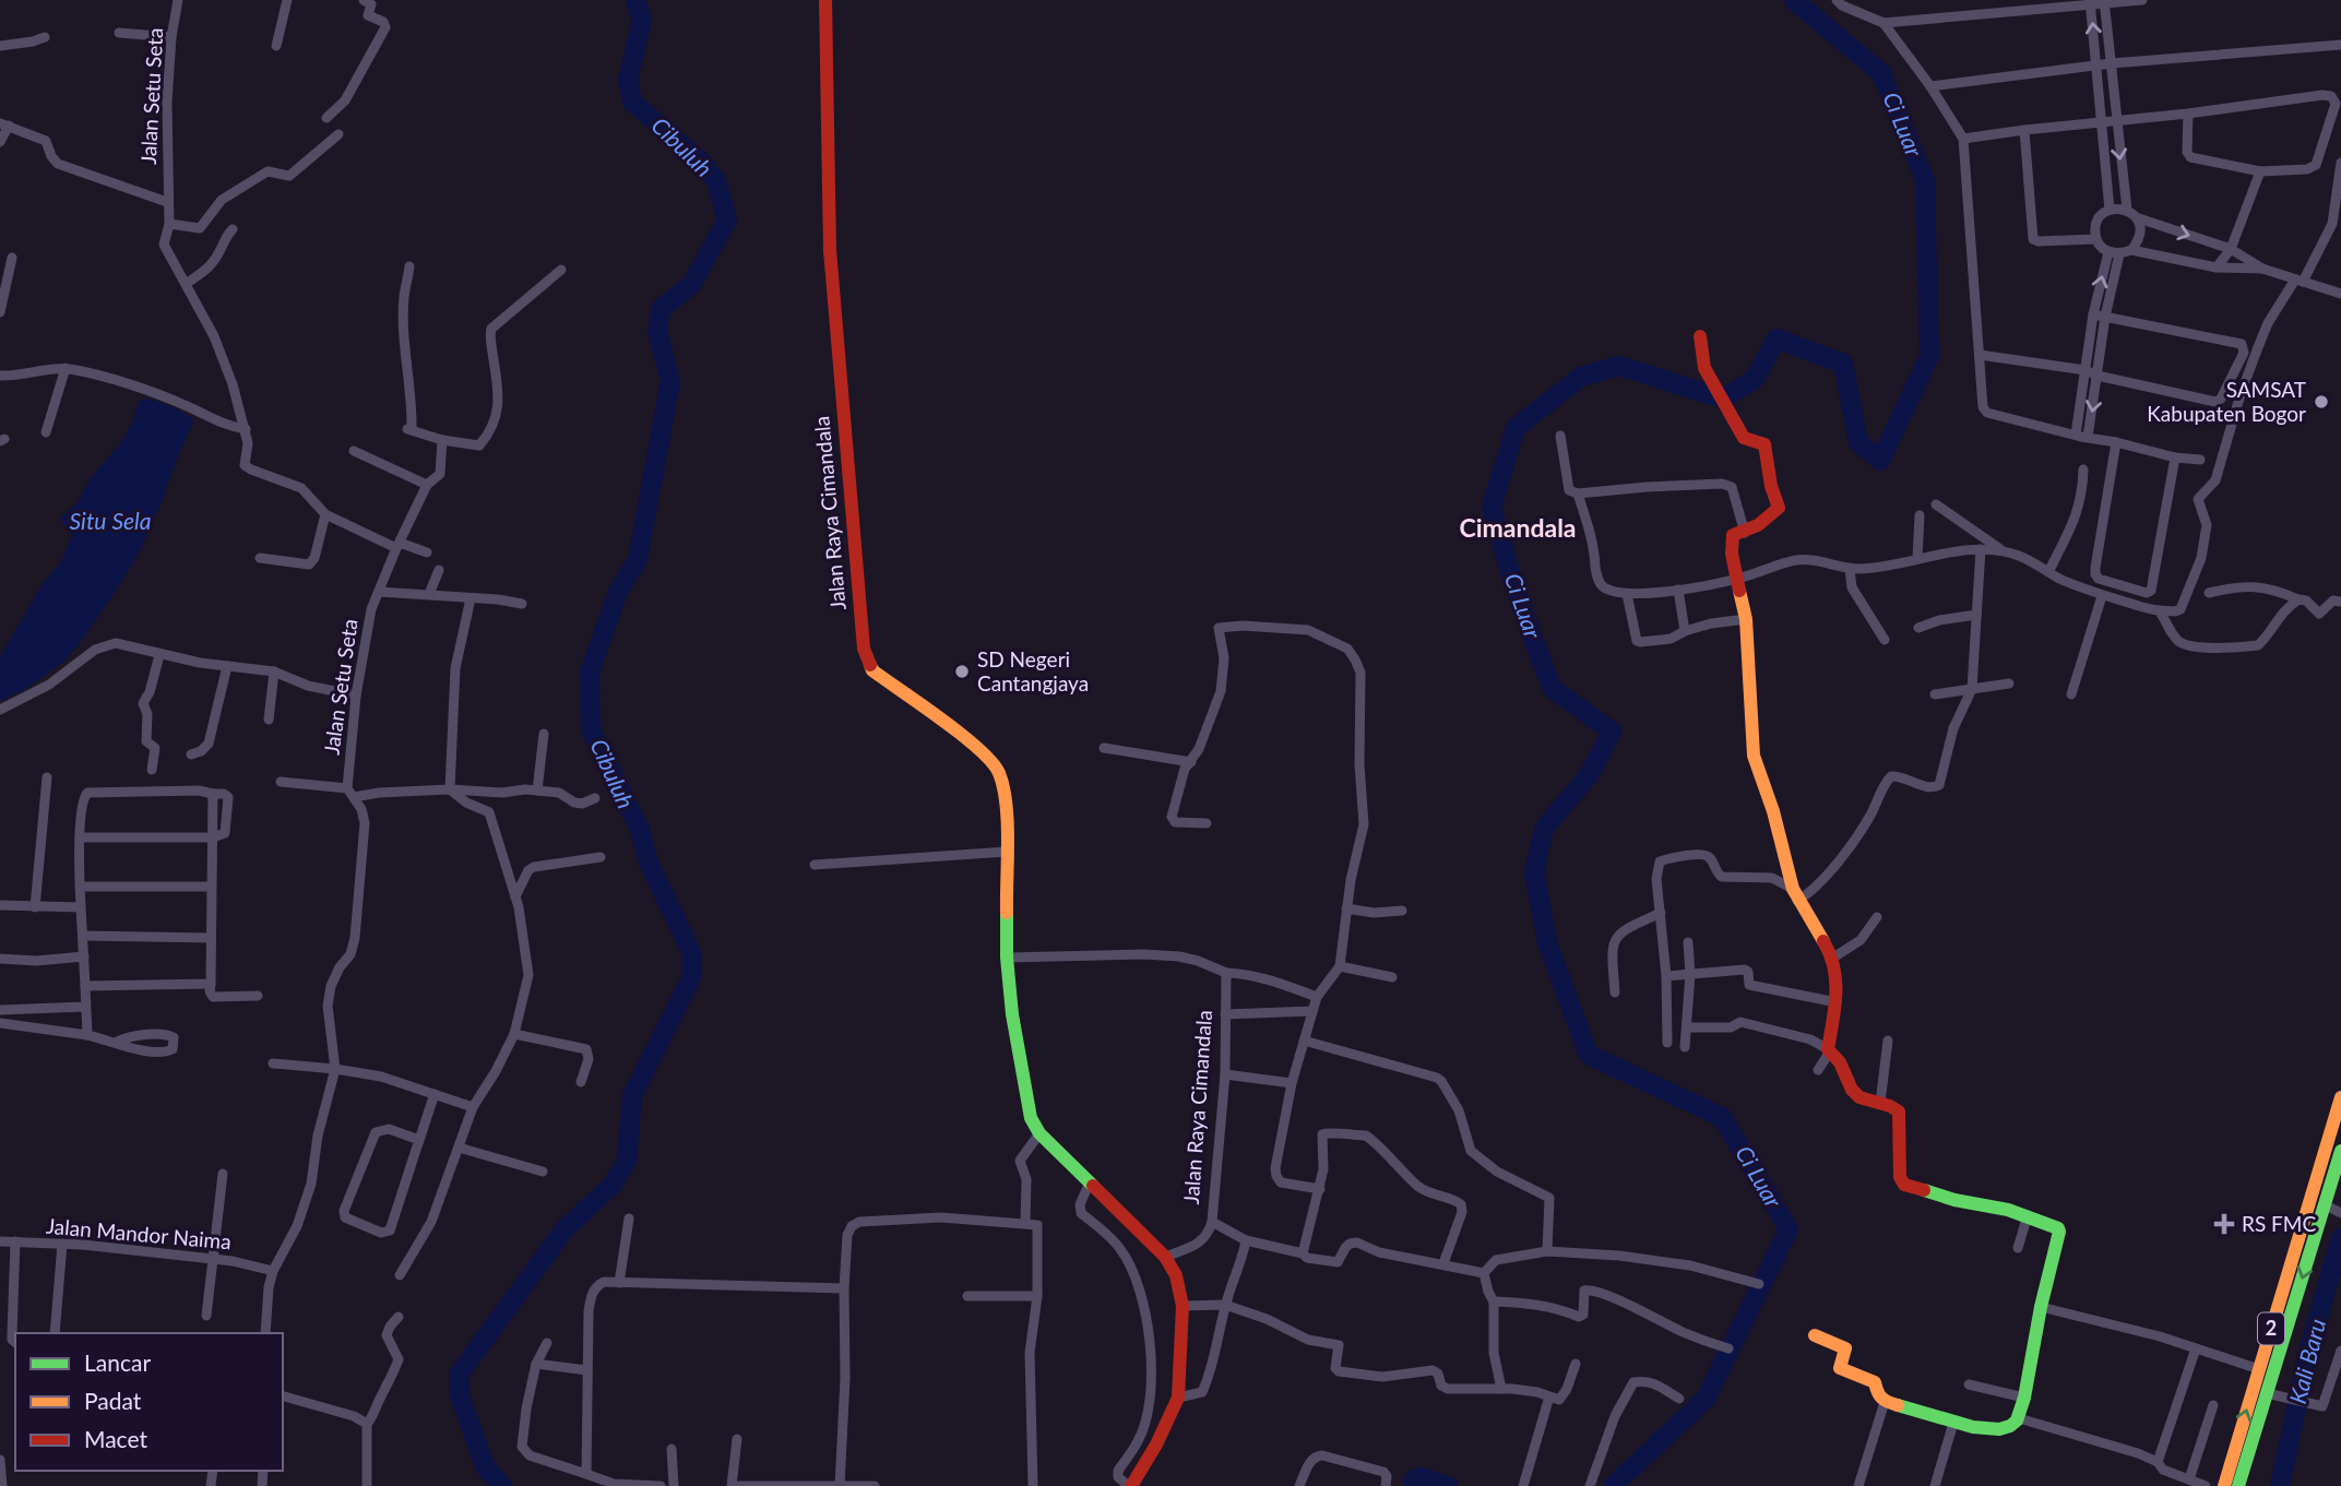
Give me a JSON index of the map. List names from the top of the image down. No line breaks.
{"streets":{"main road":["Jalan Raya Cimandala","2"],"street":["Jalan Setu Seta","Jalan Mandor Naima"]},"crossings":[["Jalan Setu Seta","Jalan Mandor Naima"]],"districts":["Cimandala"],"water":["Ci Luar","Cibuluh","Situ Sela","Kali Baru"],"places":{"other":["SAMSAT Kabupaten Bogor","SD Negeri Cantangjaya"],"health":["RS FMC"]},"legend":["Lancar","Padat","Macet"]}
